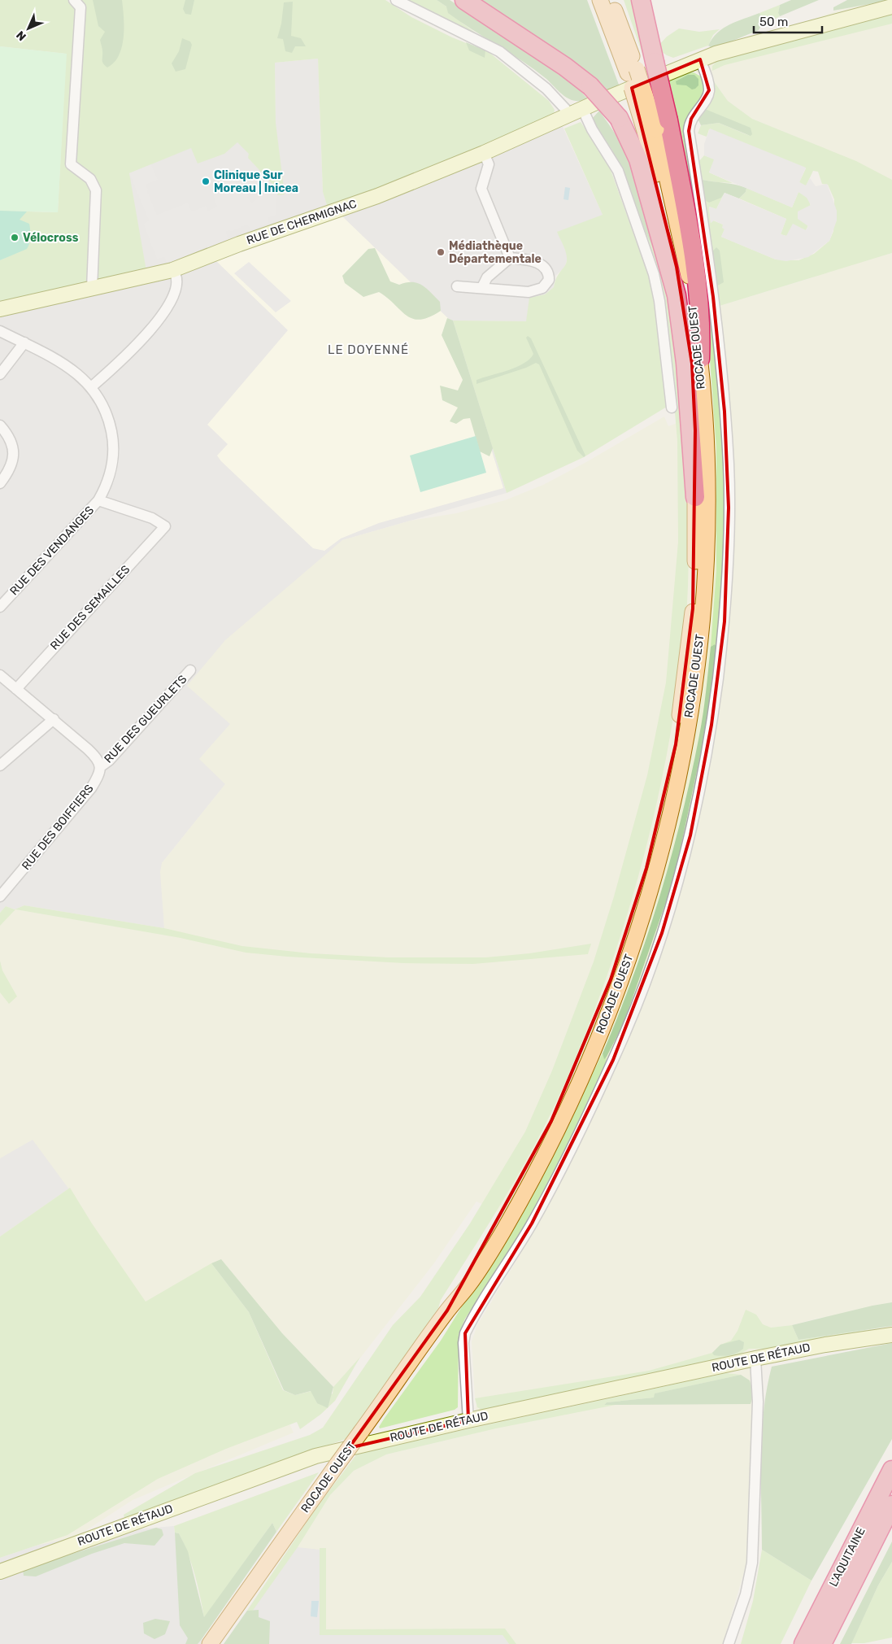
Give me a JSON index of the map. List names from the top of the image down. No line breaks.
{"streets":{"highway":["L'AQUITAINE"],"main road":["RUE DE CHERMIGNAC","ROCADE OUEST","ROUTE DE RÉTAUD"],"street":["RUE DES VENDANGES","RUE DES SEMAILLES","RUE DES GUEURLETS","RUE DES BOIFFIERS"]},"crossings":[["RUE DES VENDANGES","RUE DES SEMAILLES"],["RUE DES GUEURLETS","RUE DES BOIFFIERS"]],"districts":["LE DOYENNÉ"],"places":["Clinique Sur Moreau | Inicea","Vélocross","Médiathèque Départementale"],"scale_bar":"50 m","north":"bottom left"}
